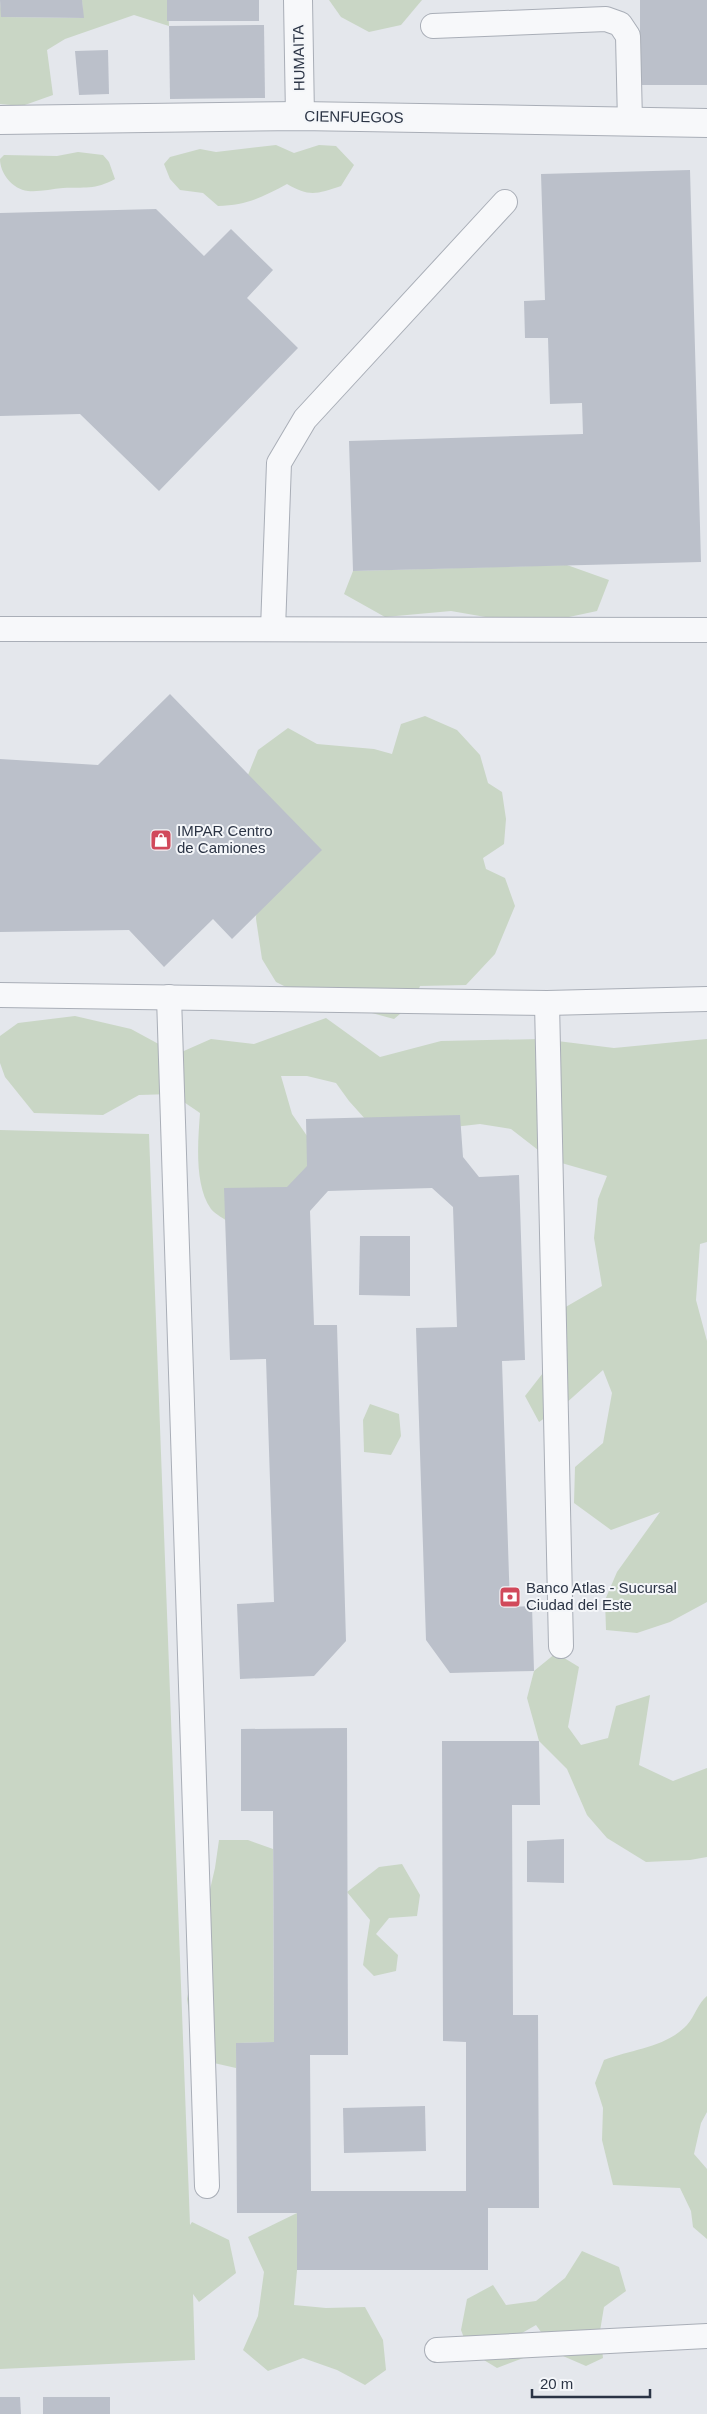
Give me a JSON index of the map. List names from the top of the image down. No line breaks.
{"streets":{"street":["HUMAITA","CIENFUEGOS"]},"crossings":[["HUMAITA","CIENFUEGOS"]],"places":{"shop":["IMPAR Centro de Camiones"],"bank":["Banco Atlas - Sucursal Ciudad del Este"]},"scale_bar":"20 m"}
